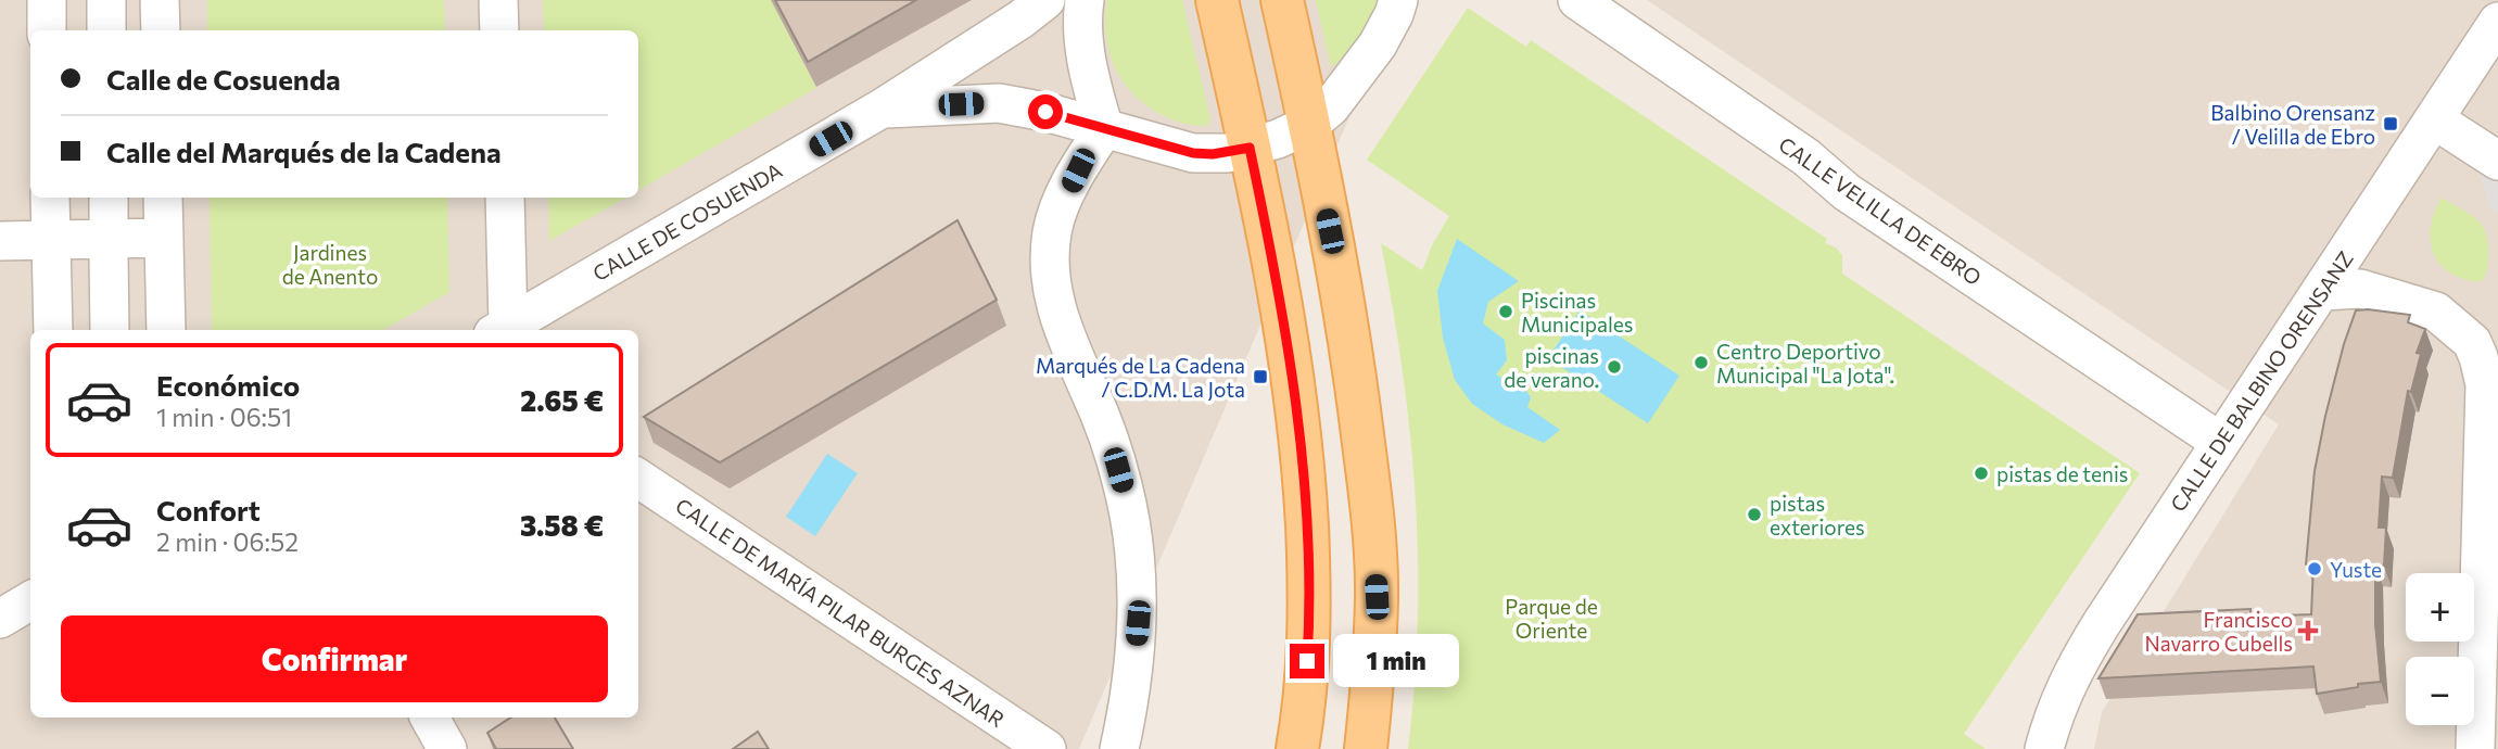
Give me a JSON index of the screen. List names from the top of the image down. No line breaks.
{"streets":{"street":["CALLE VELILLA DE EBRO","CALLE DE COSUENDA","CALLE DE BALBINO ORENSANZ","CALLE DE MARÍA PILAR BURGES AZNAR"]},"crossings":[["CALLE VELILLA DE EBRO","CALLE DE BALBINO ORENSANZ"]],"parks":["Jardines de Anento","Parque de Oriente"],"places":{"transit":["Balbino Orensanz / Velilla de Ebro","Marqués de La Cadena / C.D.M. La Jota"],"other":["Piscinas Municipales","Centro Deportivo Municipal \"La Jota\".","piscinas de verano.","pistas de tenis","pistas exteriores","Yuste"],"health":["Francisco Navarro Cubells"]},"page":{"banner":["Calle de Cosuenda","Calle del Marqués de la Cadena"],"list":[{"name":"Económico","note":"1 min · 06:51","value":"2.65 €"},{"name":"Confort","note":"2 min · 06:52","value":"3.58 €"}],"map_buttons":["+","−"],"buttons":"Confirmar","bubble":"1 min"}}
